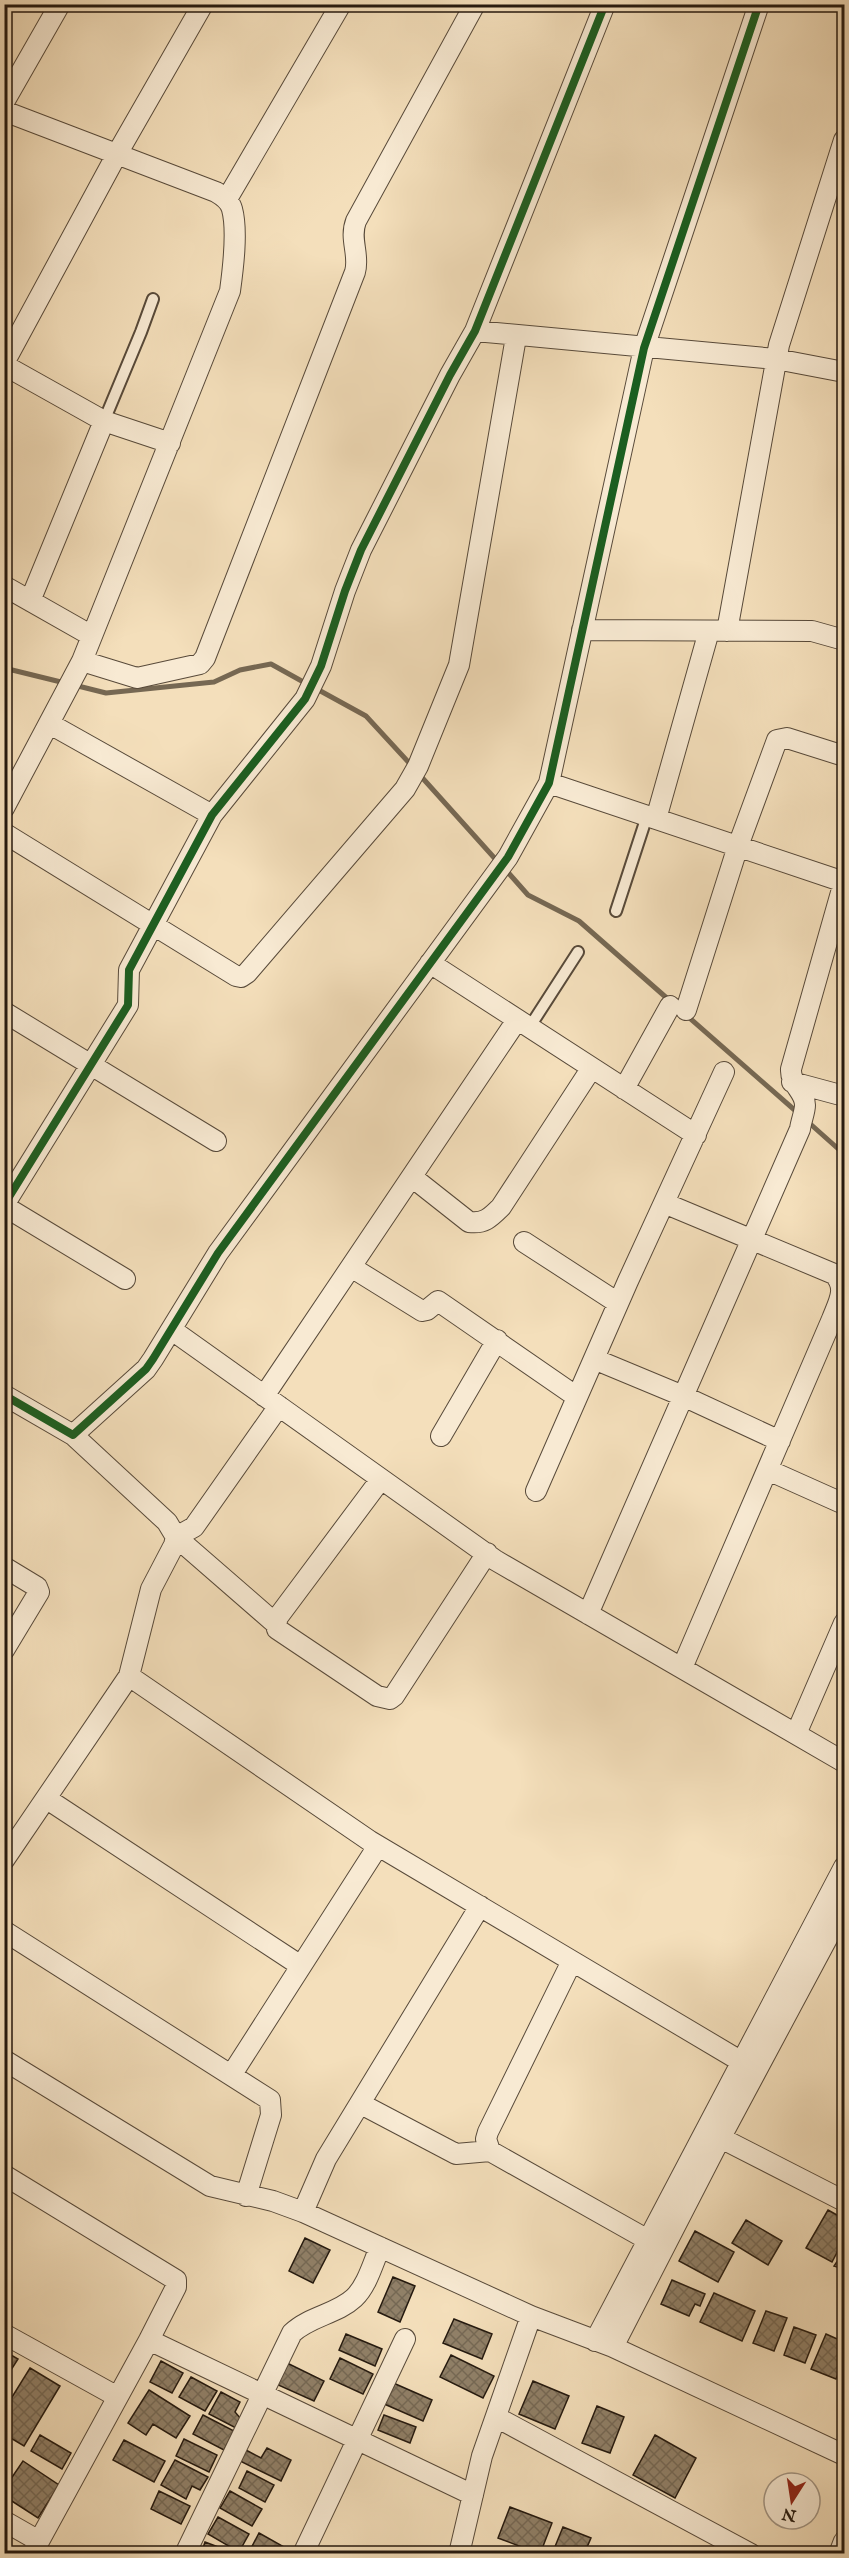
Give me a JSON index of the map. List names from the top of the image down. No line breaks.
{"north":"bottom"}
